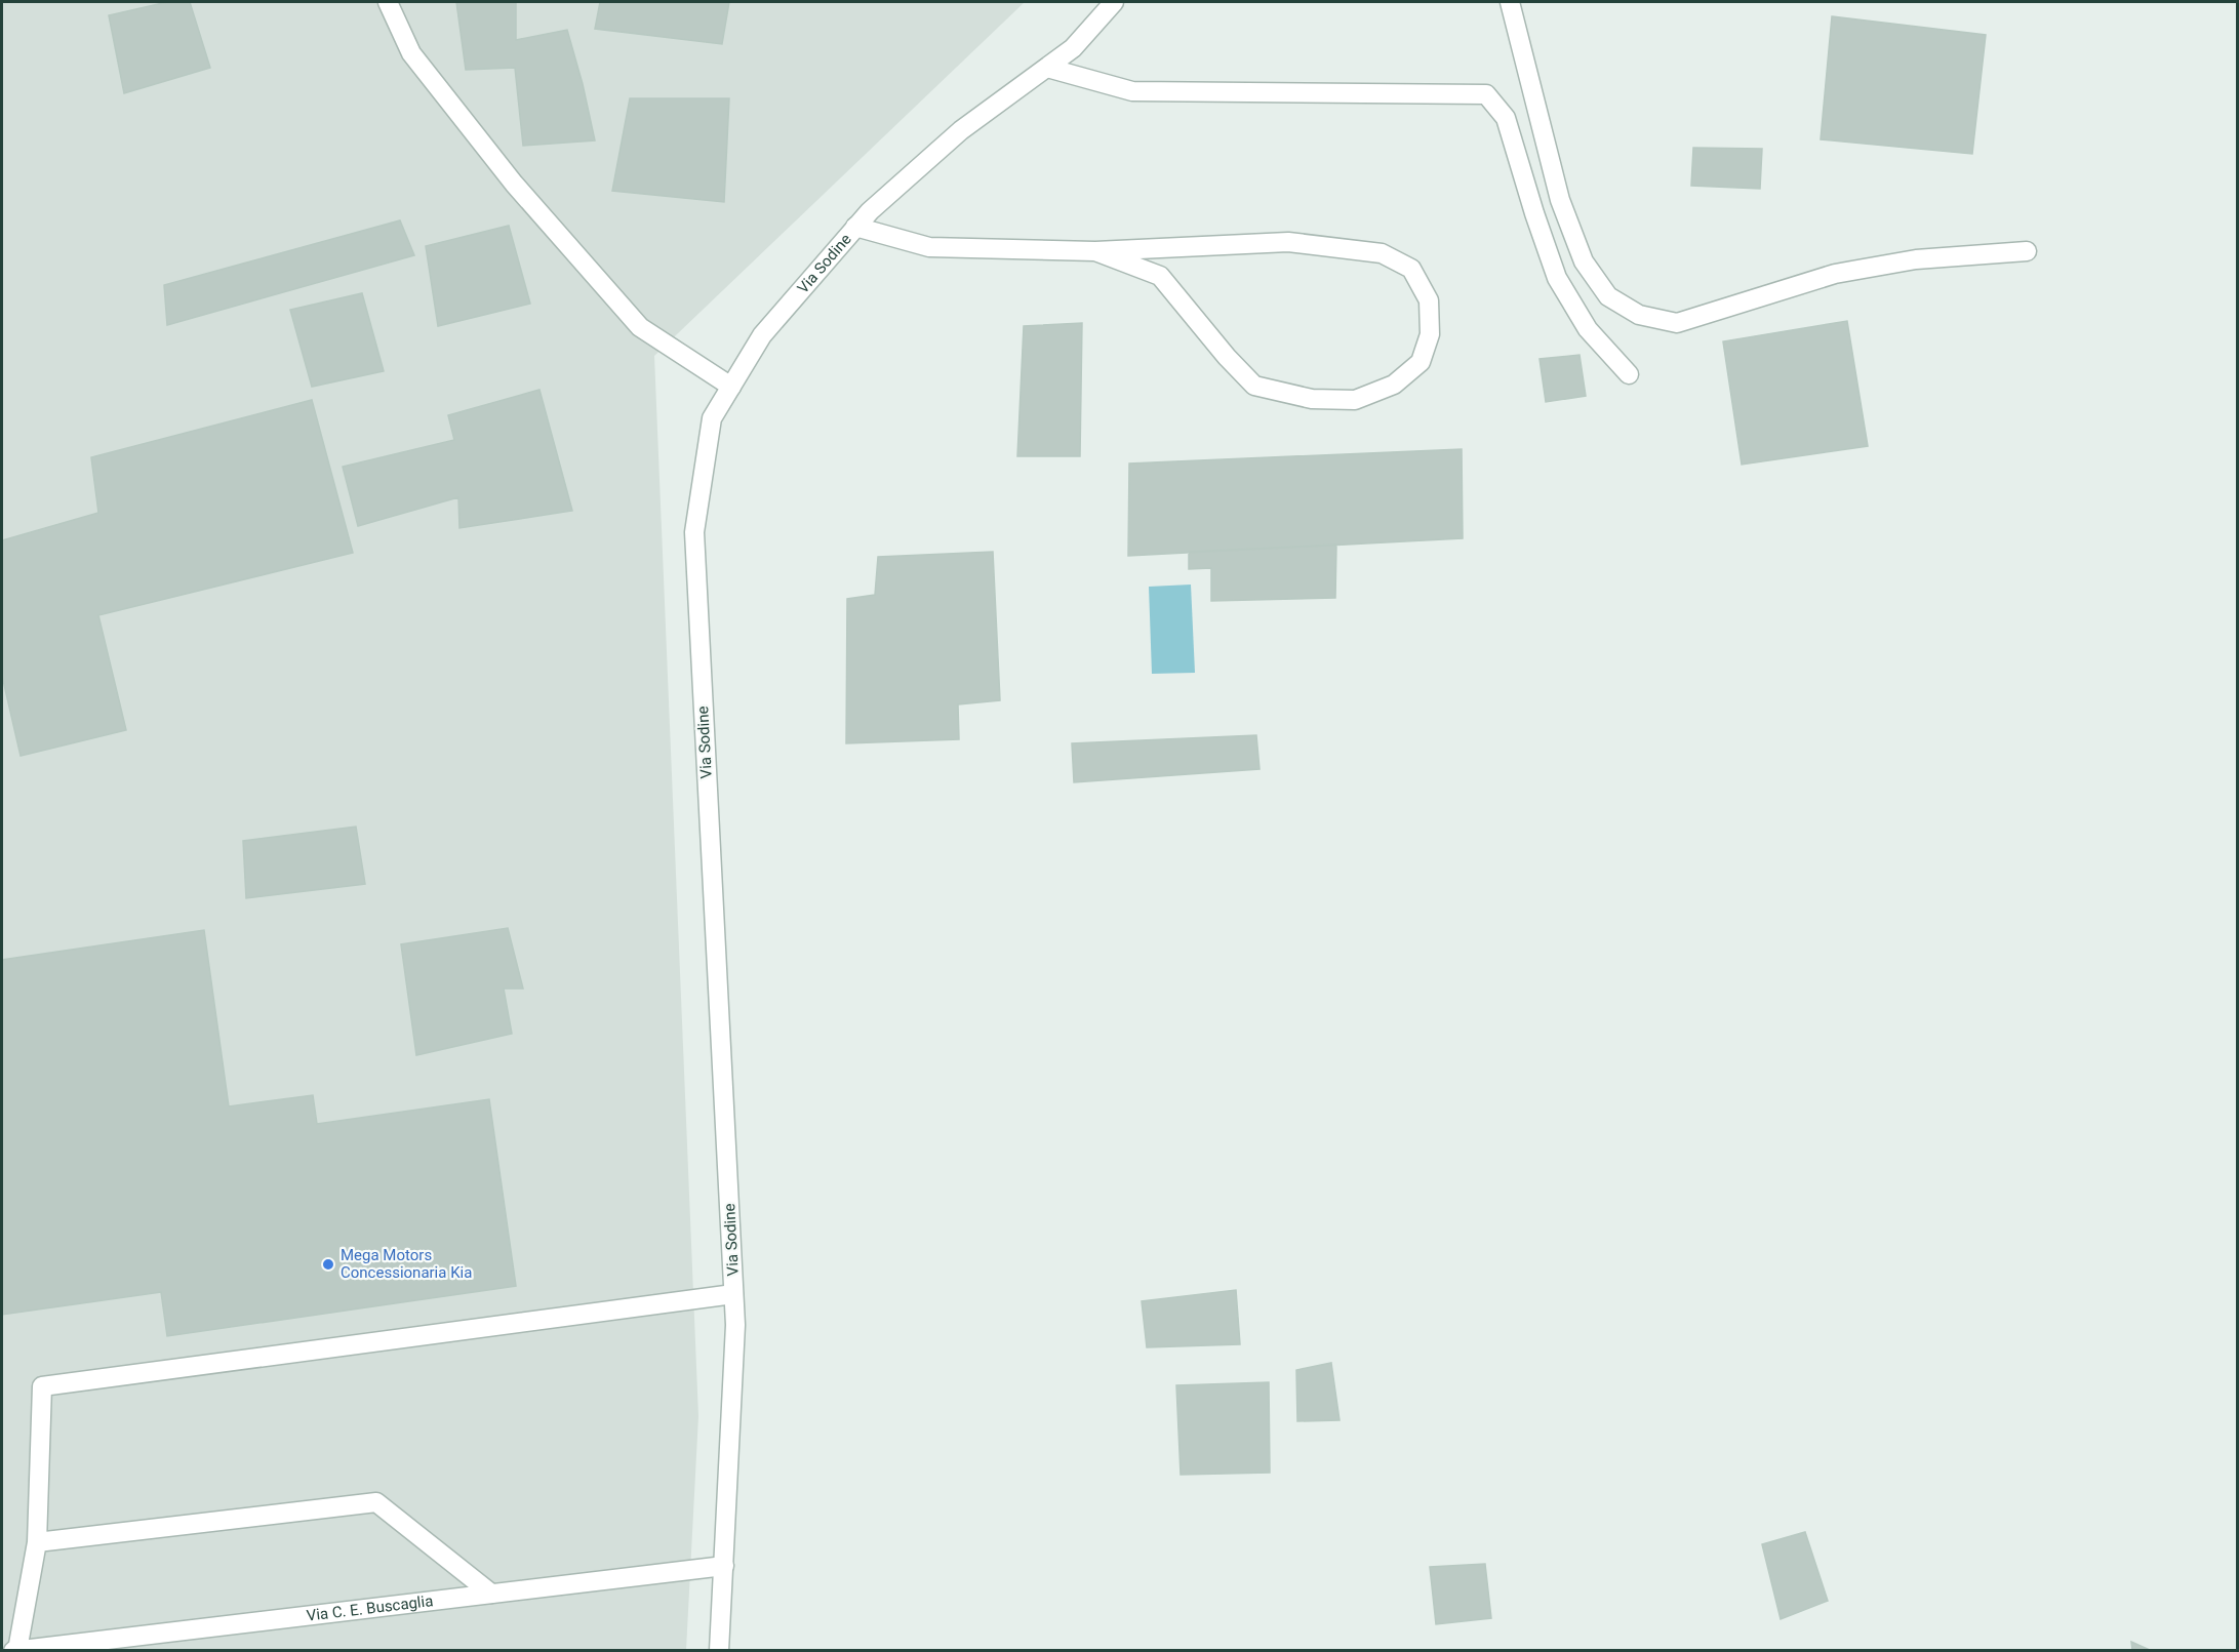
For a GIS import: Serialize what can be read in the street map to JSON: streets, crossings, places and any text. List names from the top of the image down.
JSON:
{
  "streets": {
    "street": ["Via Sodine", "Via C. E. Buscaglia"]
  },
  "crossings": [
    ["Via Sodine", "Via C. E. Buscaglia"]
  ],
  "places": ["Mega Motors Concessionaria Kia"]
}
